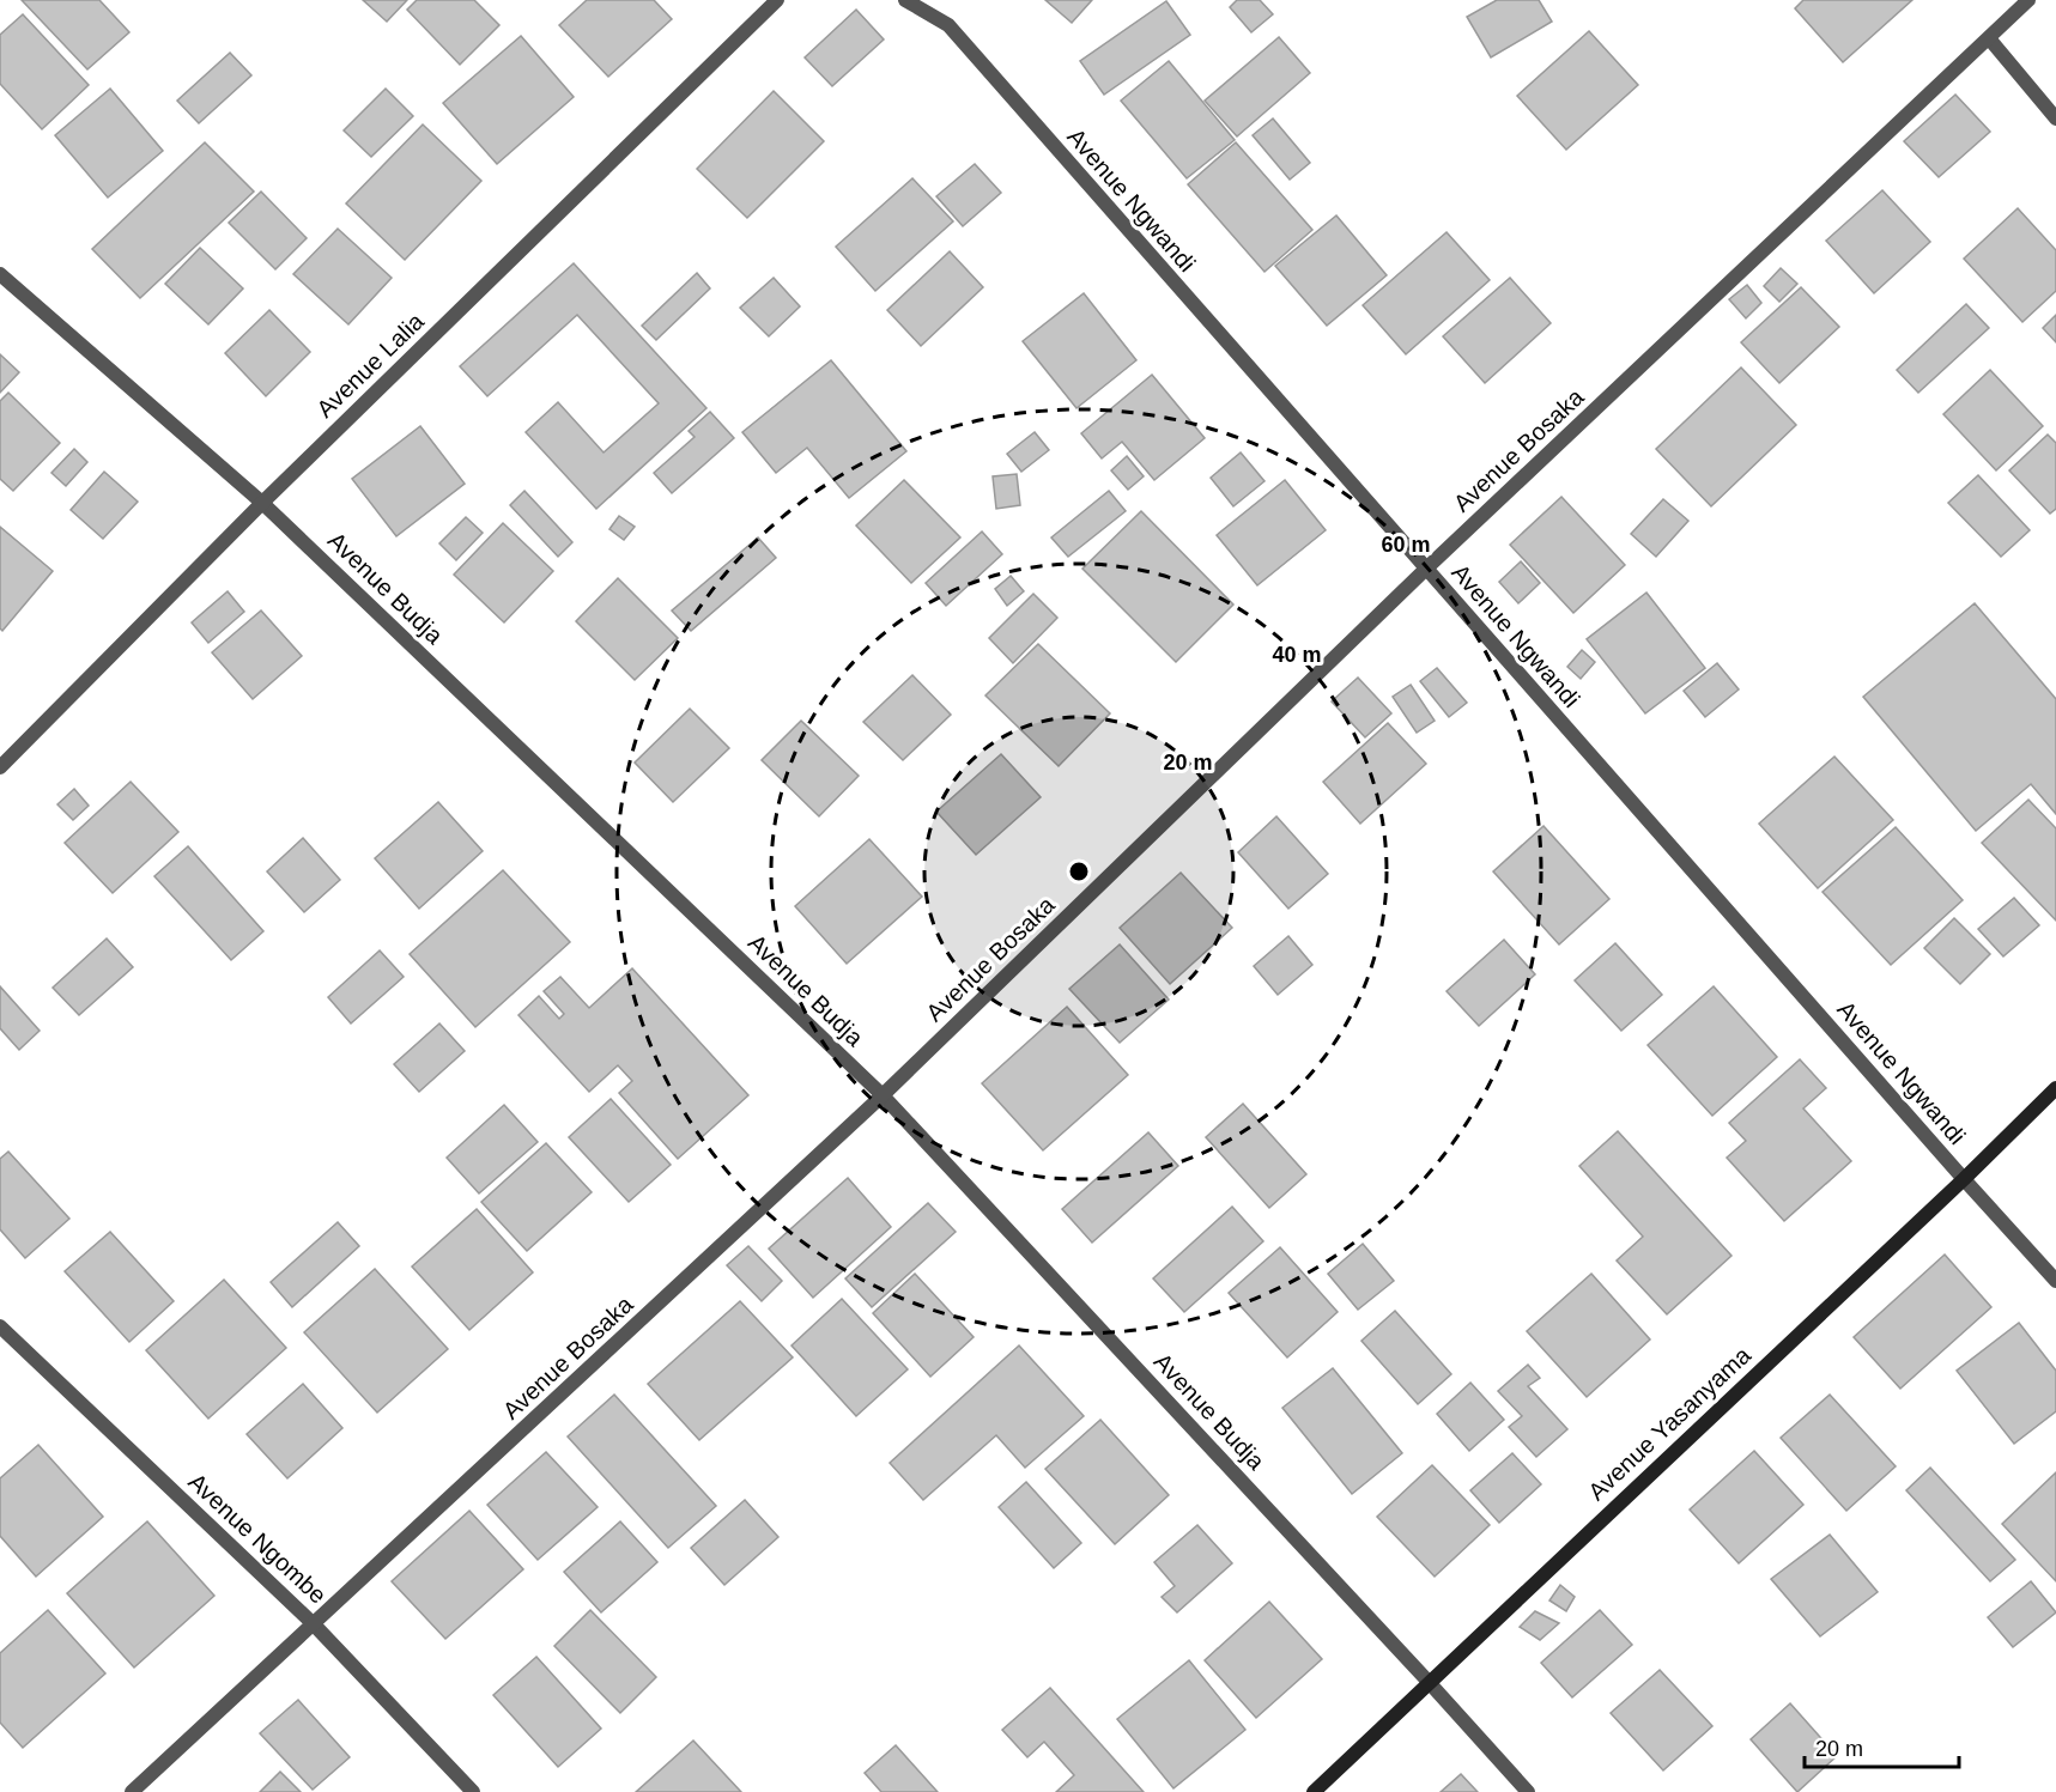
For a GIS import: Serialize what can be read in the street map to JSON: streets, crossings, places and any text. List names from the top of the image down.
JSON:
{
  "streets": {
    "street": [
      "Avenue Ngwandi",
      "Avenue Lalia",
      "Avenue Bosaka",
      "Avenue Budja",
      "Avenue Yasanyama",
      "Avenue Ngombe"
    ]
  },
  "crossings": [
    ["Avenue Ngwandi", "Avenue Bosaka"],
    ["Avenue Ngwandi", "Avenue Yasanyama"],
    ["Avenue Lalia", "Avenue Budja"],
    ["Avenue Bosaka", "Avenue Budja"],
    ["Avenue Bosaka", "Avenue Ngombe"],
    ["Avenue Budja", "Avenue Yasanyama"]
  ],
  "scale_bar": "20 m",
  "rings": ["60 m", "40 m", "20 m"]
}
